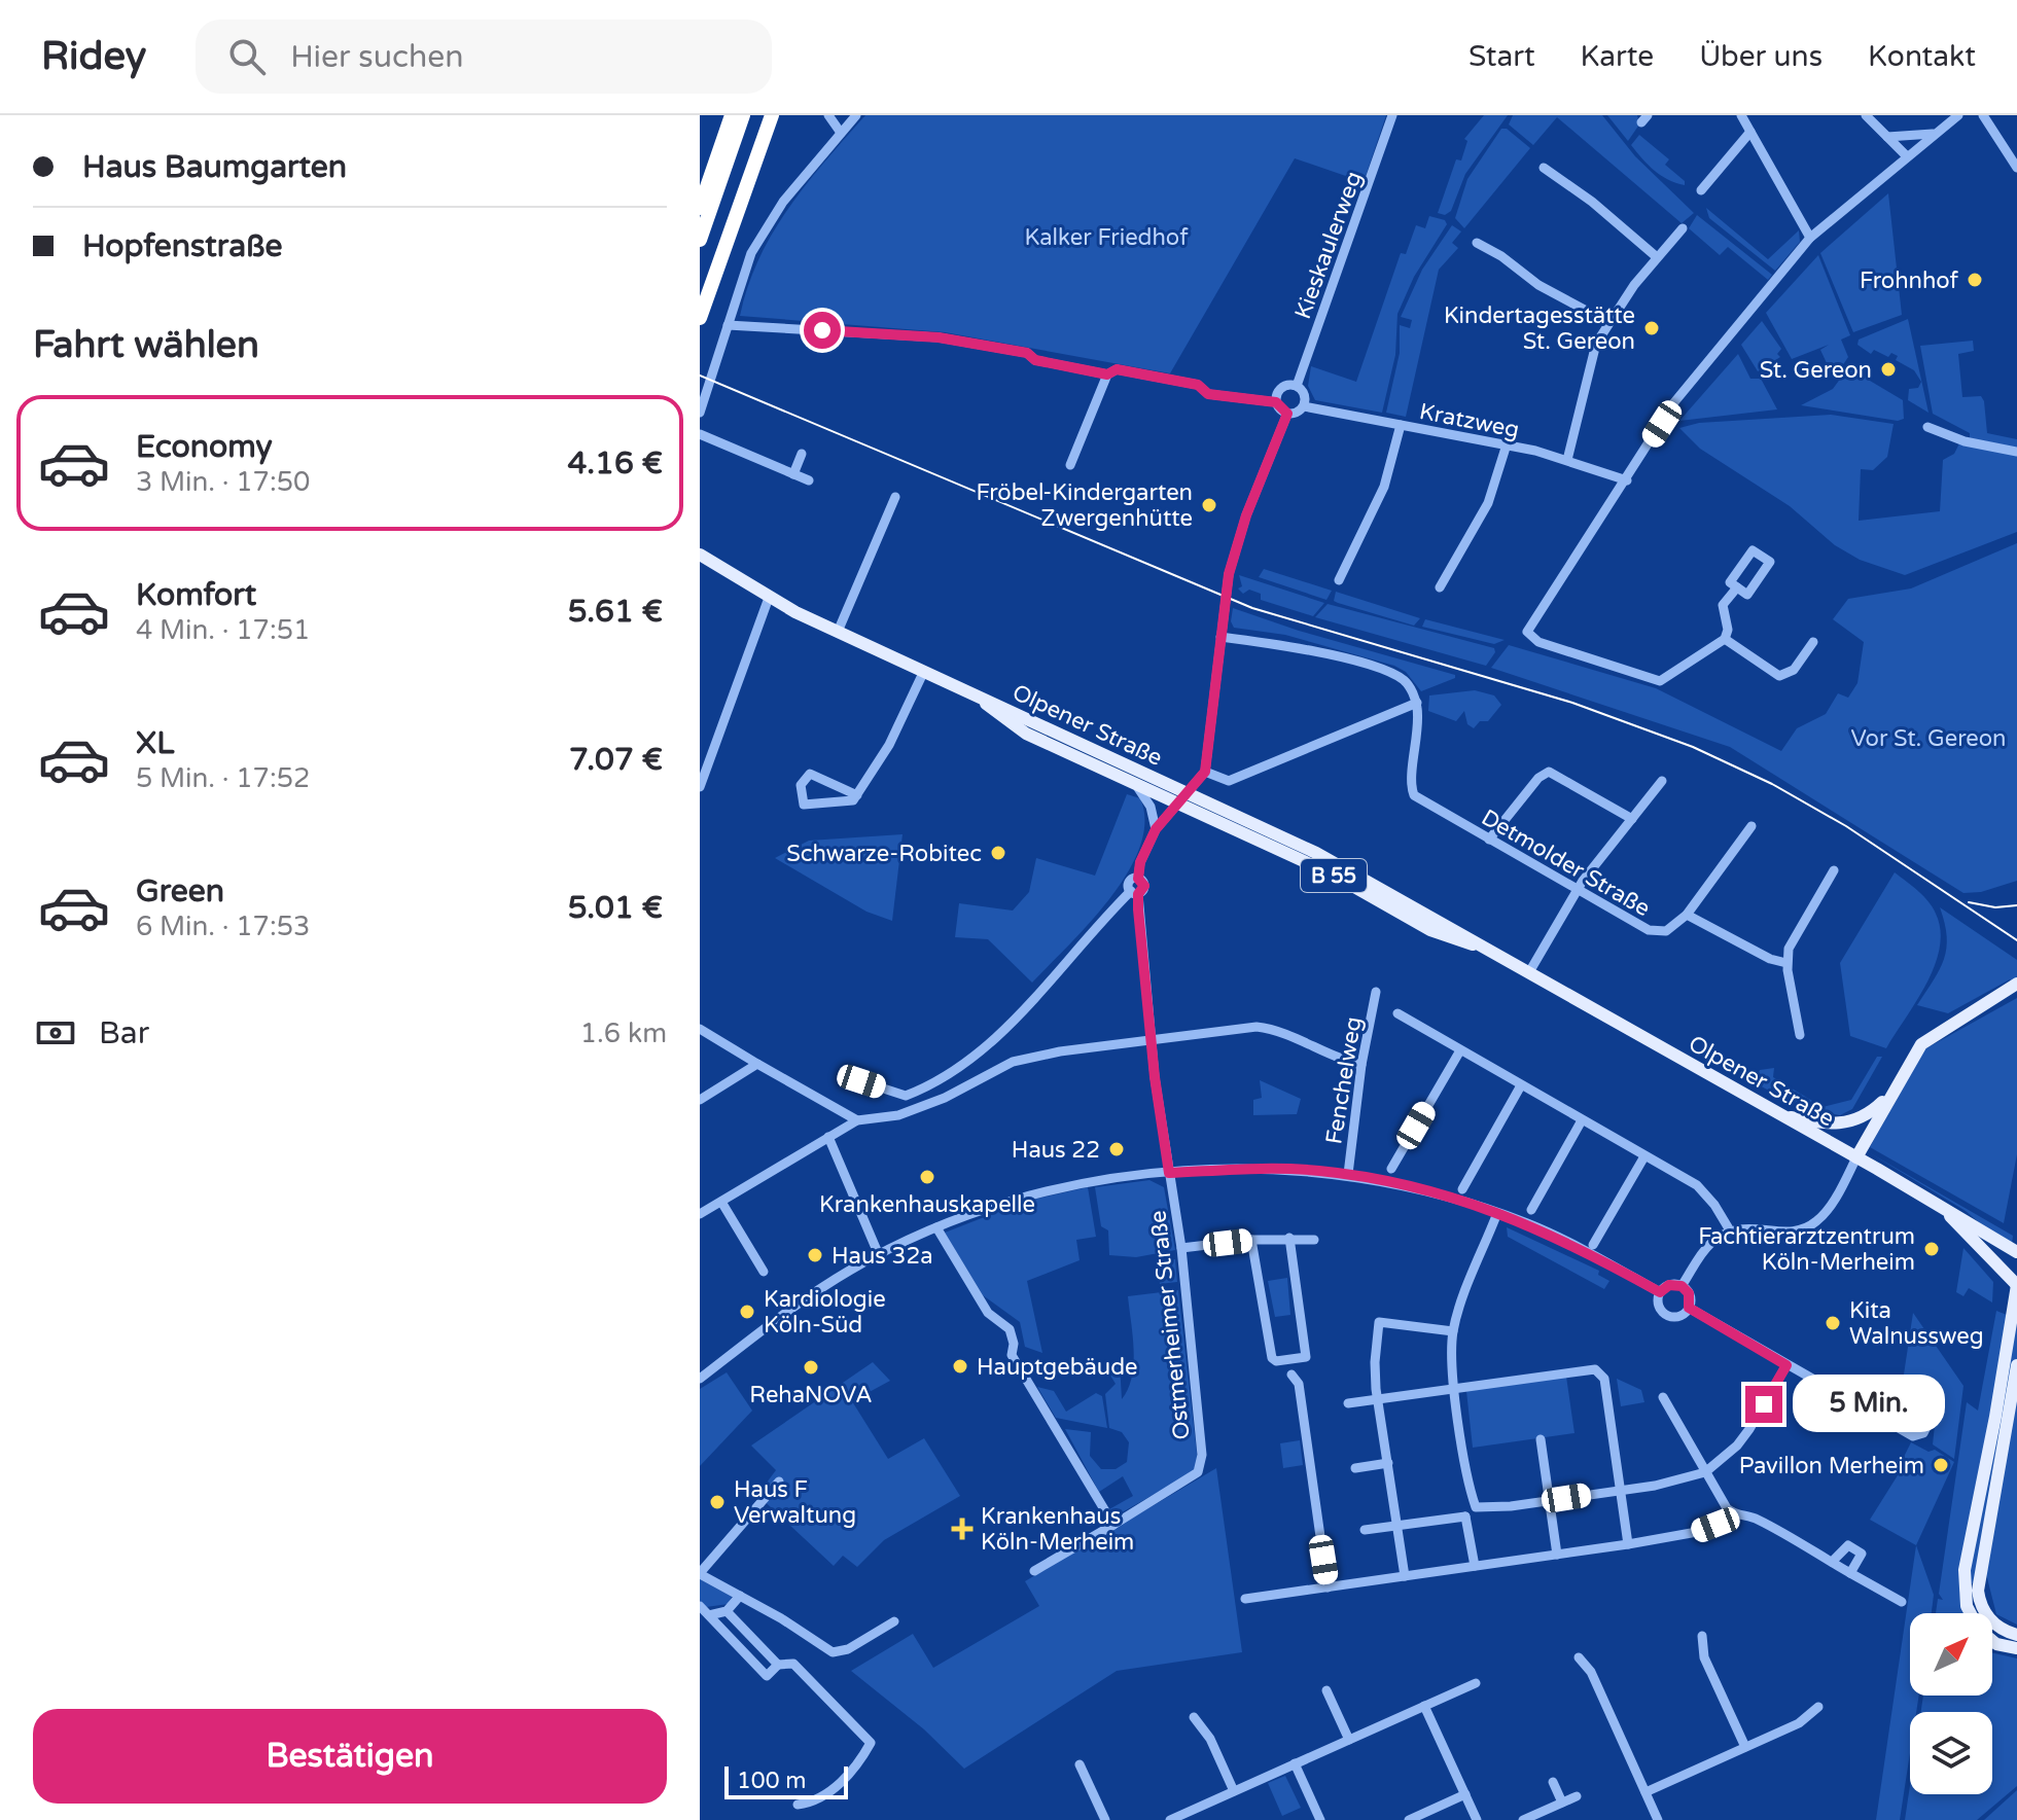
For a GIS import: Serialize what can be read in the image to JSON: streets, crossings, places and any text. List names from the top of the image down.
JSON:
{
  "streets": {
    "main road": ["Olpener Straße", "B 55"],
    "street": [
      "Kieskaulerweg",
      "Kratzweg",
      "Detmolder Straße",
      "Fenchelweg",
      "Ostmerheimer Straße"
    ]
  },
  "crossings": [
    ["Kieskaulerweg", "Kratzweg"],
    ["Olpener Straße", "B 55"]
  ],
  "parks": ["Kalker Friedhof", "Vor St. Gereon"],
  "places": {
    "other": [
      "Frohnhof",
      "Kindertagesstätte St. Gereon",
      "St. Gereon",
      "Fröbel-Kindergarten Zwergenhütte",
      "Schwarze-Robitec",
      "Haus 22",
      "Krankenhauskapelle",
      "Fachtierarztzentrum Köln-Merheim",
      "Haus 32a",
      "Kardiologie Köln-Süd",
      "Kita Walnussweg",
      "Hauptgebäude",
      "RehaNOVA",
      "Pavillon Merheim",
      "Haus F Verwaltung"
    ],
    "health": ["Krankenhaus Köln-Merheim"]
  },
  "scale_bar": "100 m",
  "north": "top right",
  "page": {
    "header": "Ridey",
    "search": "Hier suchen",
    "nav": [
      "Start",
      "Karte",
      "Über uns",
      "Kontakt"
    ],
    "banner": ["Haus Baumgarten", "Hopfenstraße"],
    "heading": "Fahrt wählen",
    "list": [
      {
        "name": "Economy",
        "note": "3 Min. · 17:50",
        "value": "4.16 €"
      },
      {
        "name": "Komfort",
        "note": "4 Min. · 17:51",
        "value": "5.61 €"
      },
      {
        "name": "XL",
        "note": "5 Min. · 17:52",
        "value": "7.07 €"
      },
      {
        "name": "Green",
        "note": "6 Min. · 17:53",
        "value": "5.01 €"
      }
    ],
    "pay": ["Bar", "1.6 km"],
    "bubble": "5 Min.",
    "buttons": "Bestätigen",
    "scale": "100 m"
  }
}
